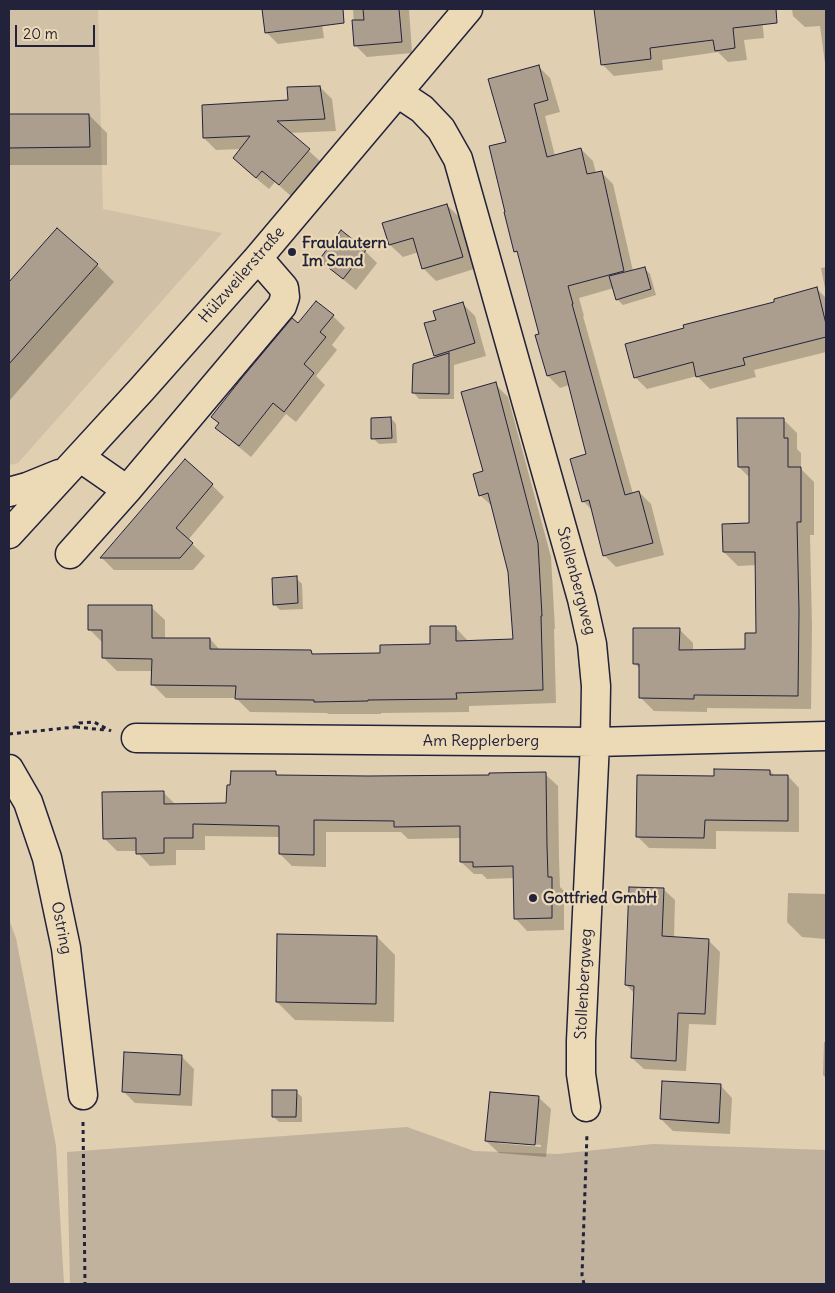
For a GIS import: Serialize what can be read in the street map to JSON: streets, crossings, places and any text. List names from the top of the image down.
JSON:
{
  "streets": {
    "street": [
      "Hülzweilerstraße",
      "Stollenbergweg",
      "Am Repplerberg",
      "Ostring"
    ]
  },
  "crossings": [
    ["Hülzweilerstraße", "Stollenbergweg"],
    ["Stollenbergweg", "Am Repplerberg"]
  ],
  "places": ["Fraulautern Im Sand", "Gottfried GmbH"],
  "scale_bar": "20 m"
}
